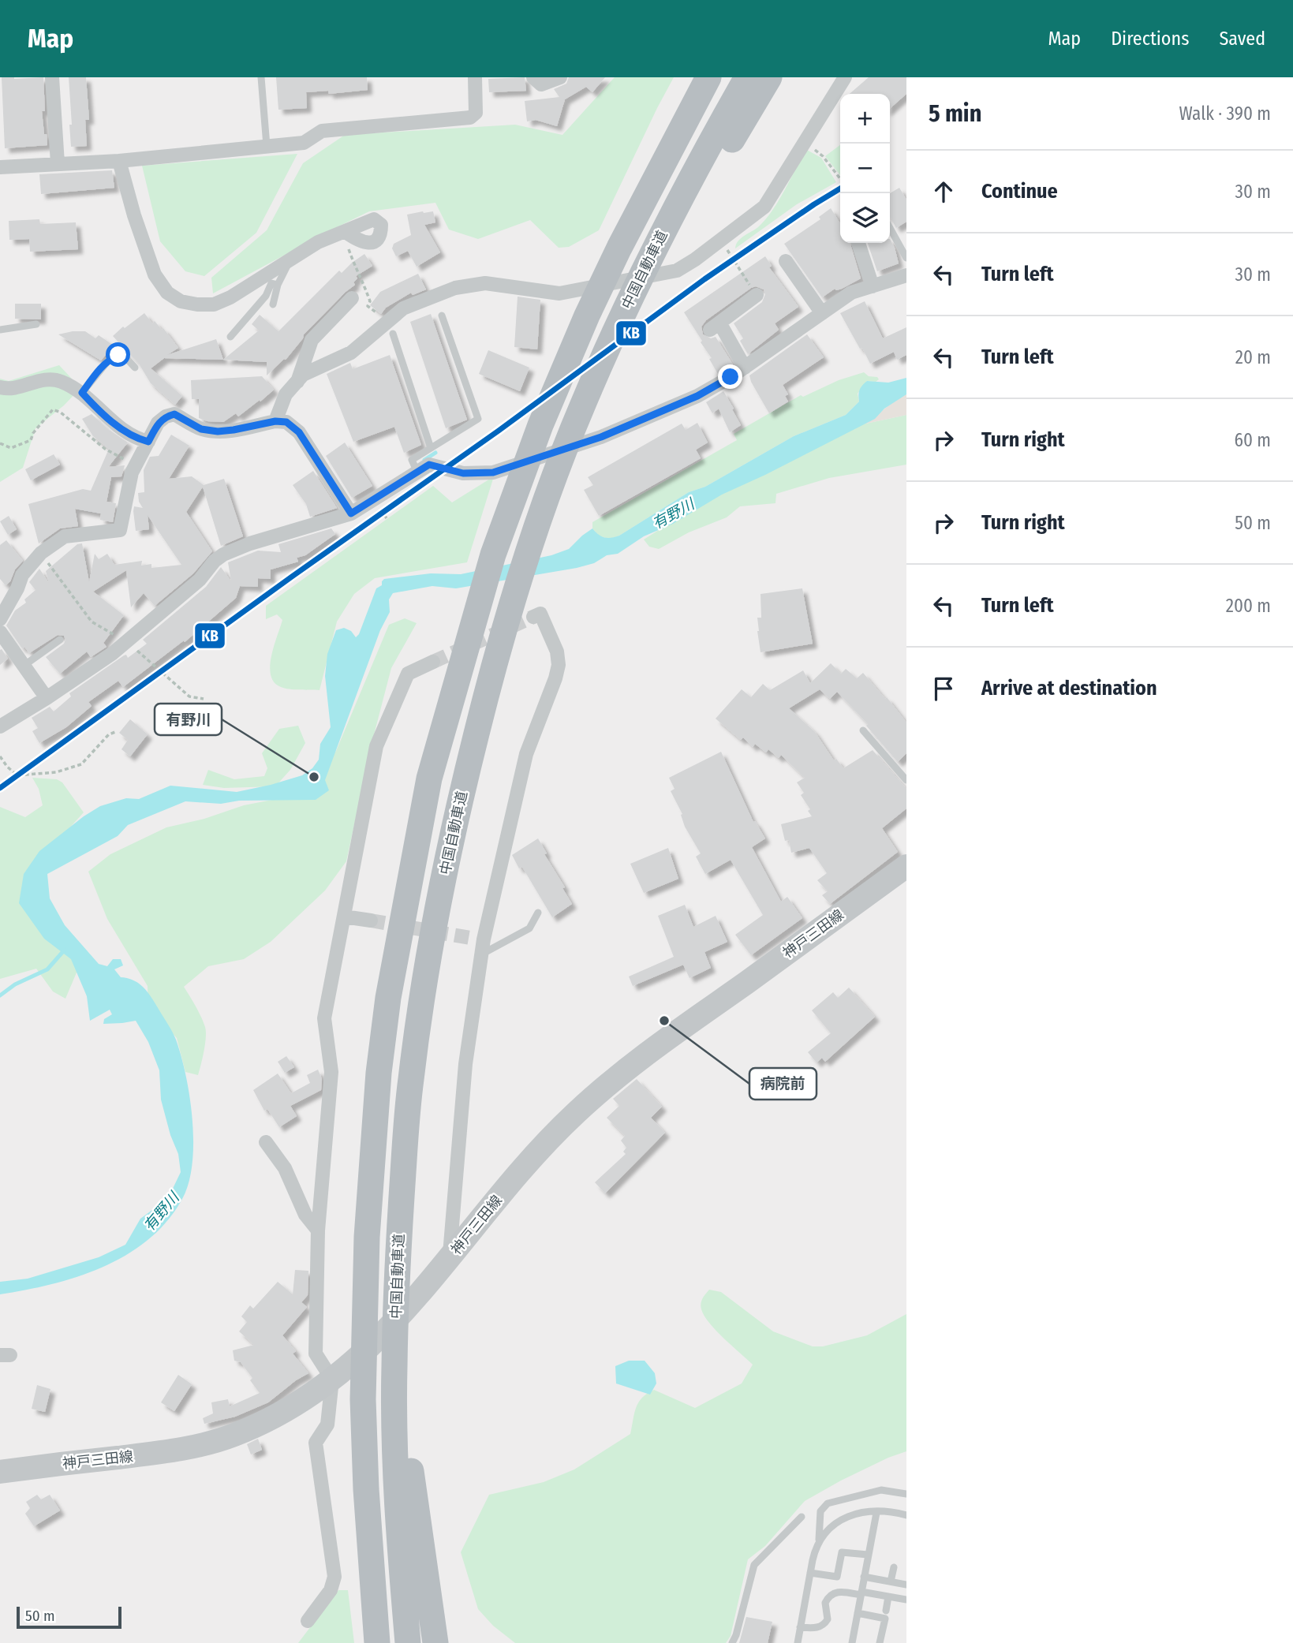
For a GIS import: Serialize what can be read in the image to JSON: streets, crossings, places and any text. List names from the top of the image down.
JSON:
{
  "streets": {
    "highway": ["中国自動車道"],
    "main road": ["神戸三田線"]
  },
  "water": ["有野川"],
  "places": ["有野川", "病院前"],
  "lines": ["transit line KB"],
  "scale_bar": "50 m",
  "page": {
    "header": "Map",
    "nav": ["Map", "Directions", "Saved"],
    "heading": ["5 min", "Walk · 390 m"],
    "map_buttons": ["+", "−"],
    "list": [
      ["Continue", "30 m"],
      ["Turn left", "30 m"],
      ["Turn left", "20 m"],
      ["Turn right", "60 m"],
      ["Turn right", "50 m"],
      ["Turn left", "200 m"],
      "Arrive at destination"
    ],
    "scale": "50 m"
  }
}
